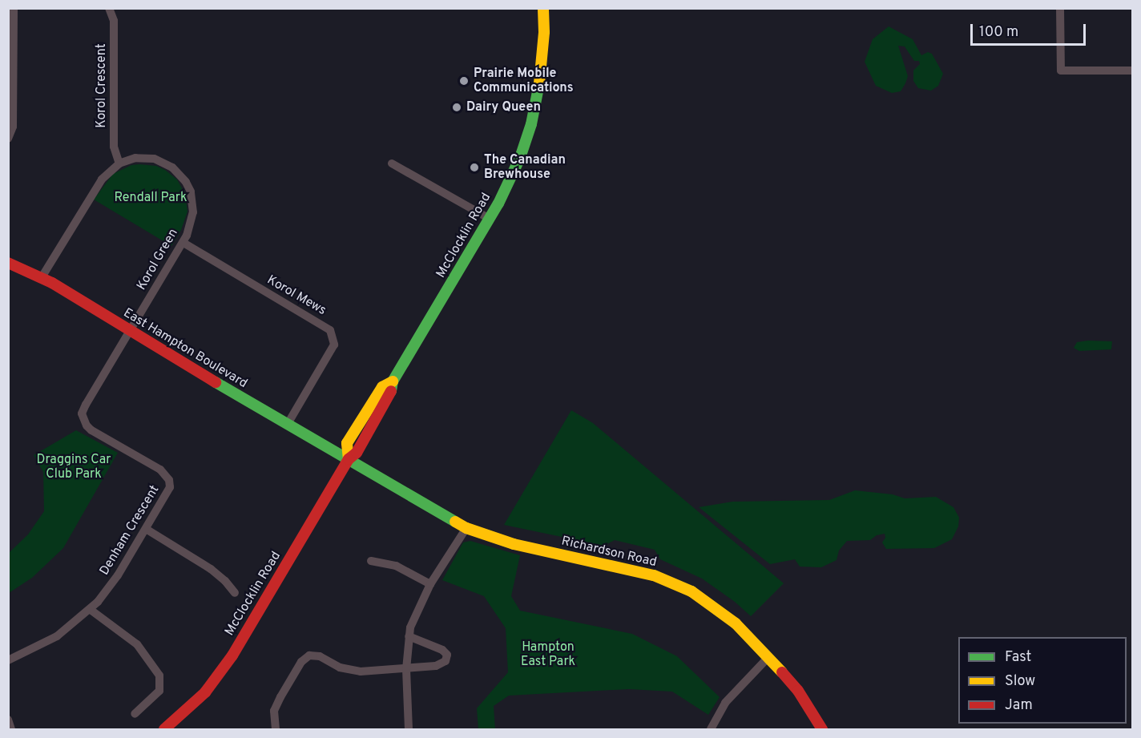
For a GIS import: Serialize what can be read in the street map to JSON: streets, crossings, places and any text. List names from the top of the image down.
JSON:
{
  "streets": {
    "street": [
      "Korol Crescent",
      "McClocklin Road",
      "Korol Green",
      "Korol Mews",
      "East Hampton Boulevard",
      "Denham Crescent",
      "Richardson Road"
    ]
  },
  "crossings": [
    ["Korol Crescent", "Korol Green"],
    ["McClocklin Road", "East Hampton Boulevard"],
    ["McClocklin Road", "Richardson Road"],
    ["Korol Green", "Korol Mews"],
    ["Korol Green", "East Hampton Boulevard"],
    ["Korol Green", "Denham Crescent"],
    ["Korol Mews", "East Hampton Boulevard"],
    ["East Hampton Boulevard", "Denham Crescent"],
    ["East Hampton Boulevard", "Richardson Road"]
  ],
  "parks": ["Rendall Park", "Draggins Car Club Park", "Hampton East Park"],
  "places": ["Prairie Mobile Communications", "Dairy Queen", "The Canadian Brewhouse"],
  "legend": ["Fast", "Slow", "Jam"],
  "scale_bar": "100 m"
}
